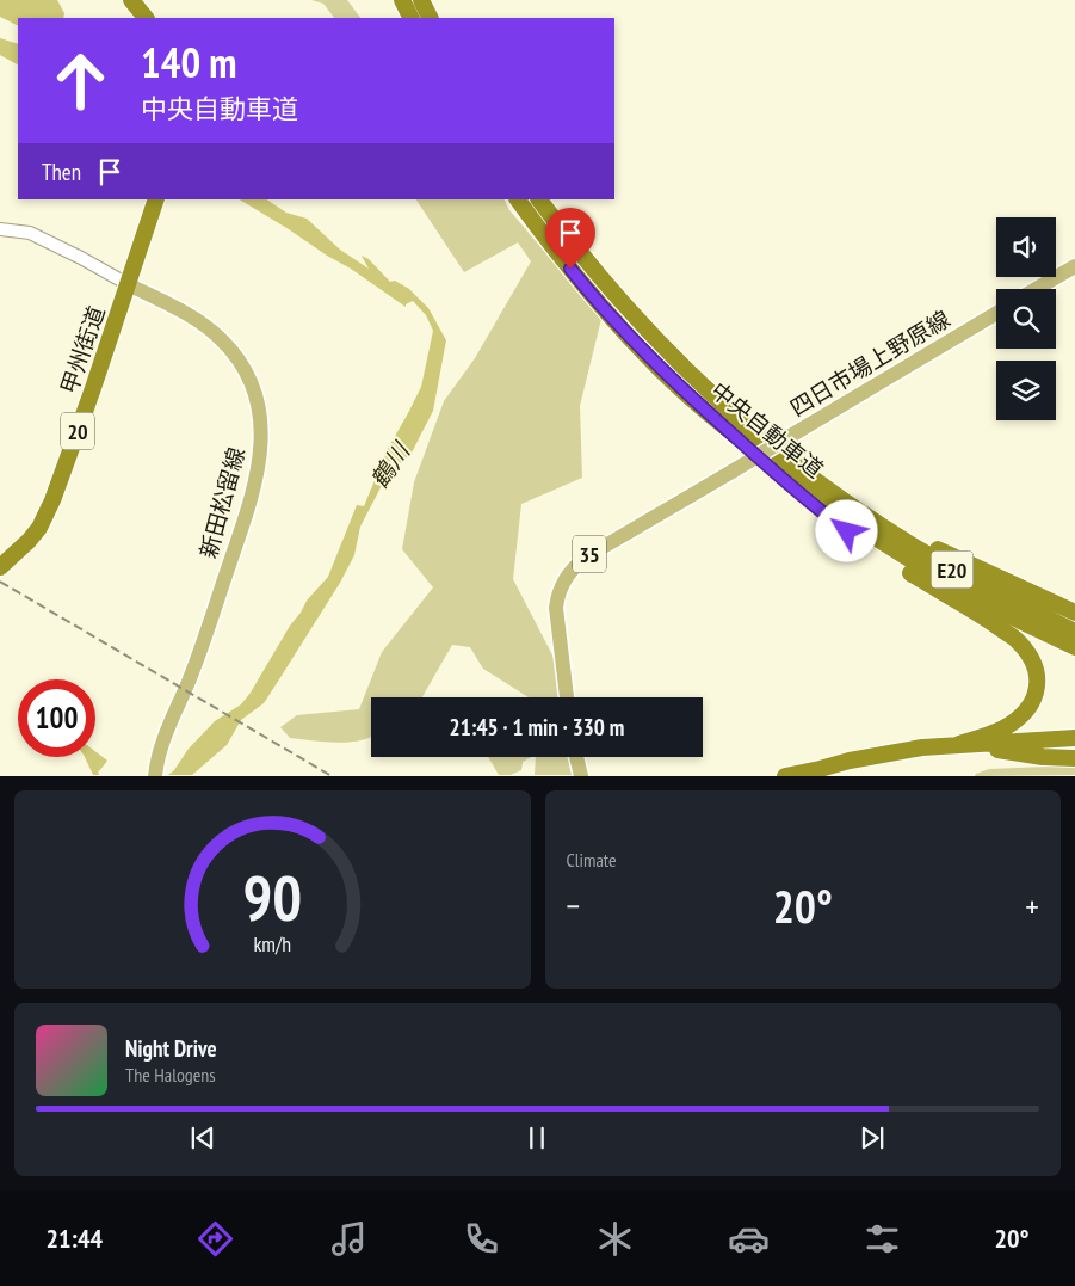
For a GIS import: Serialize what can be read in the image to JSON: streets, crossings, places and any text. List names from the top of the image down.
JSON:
{
  "streets": {
    "highway": [
      "甲州街道",
      "中央自動車道",
      "20",
      "E20"
    ],
    "main road": ["四日市場上野原線", "新田松留線", "35"]
  },
  "crossings": [
    ["甲州街道", "新田松留線"]
  ],
  "water": ["鶴川"],
  "page": {
    "turn": ["140 m", "中央自動車道"],
    "then": "Then",
    "limit": "100",
    "trip": "21:45 · 1 min · 330 m",
    "tile": "Climate",
    "heat": ["−", "20°", "+"],
    "song": ["Night Drive", "The Halogens"],
    "tabs": ["21:44", "20°"],
    "gauge": ["90", "km/h"]
  }
}
